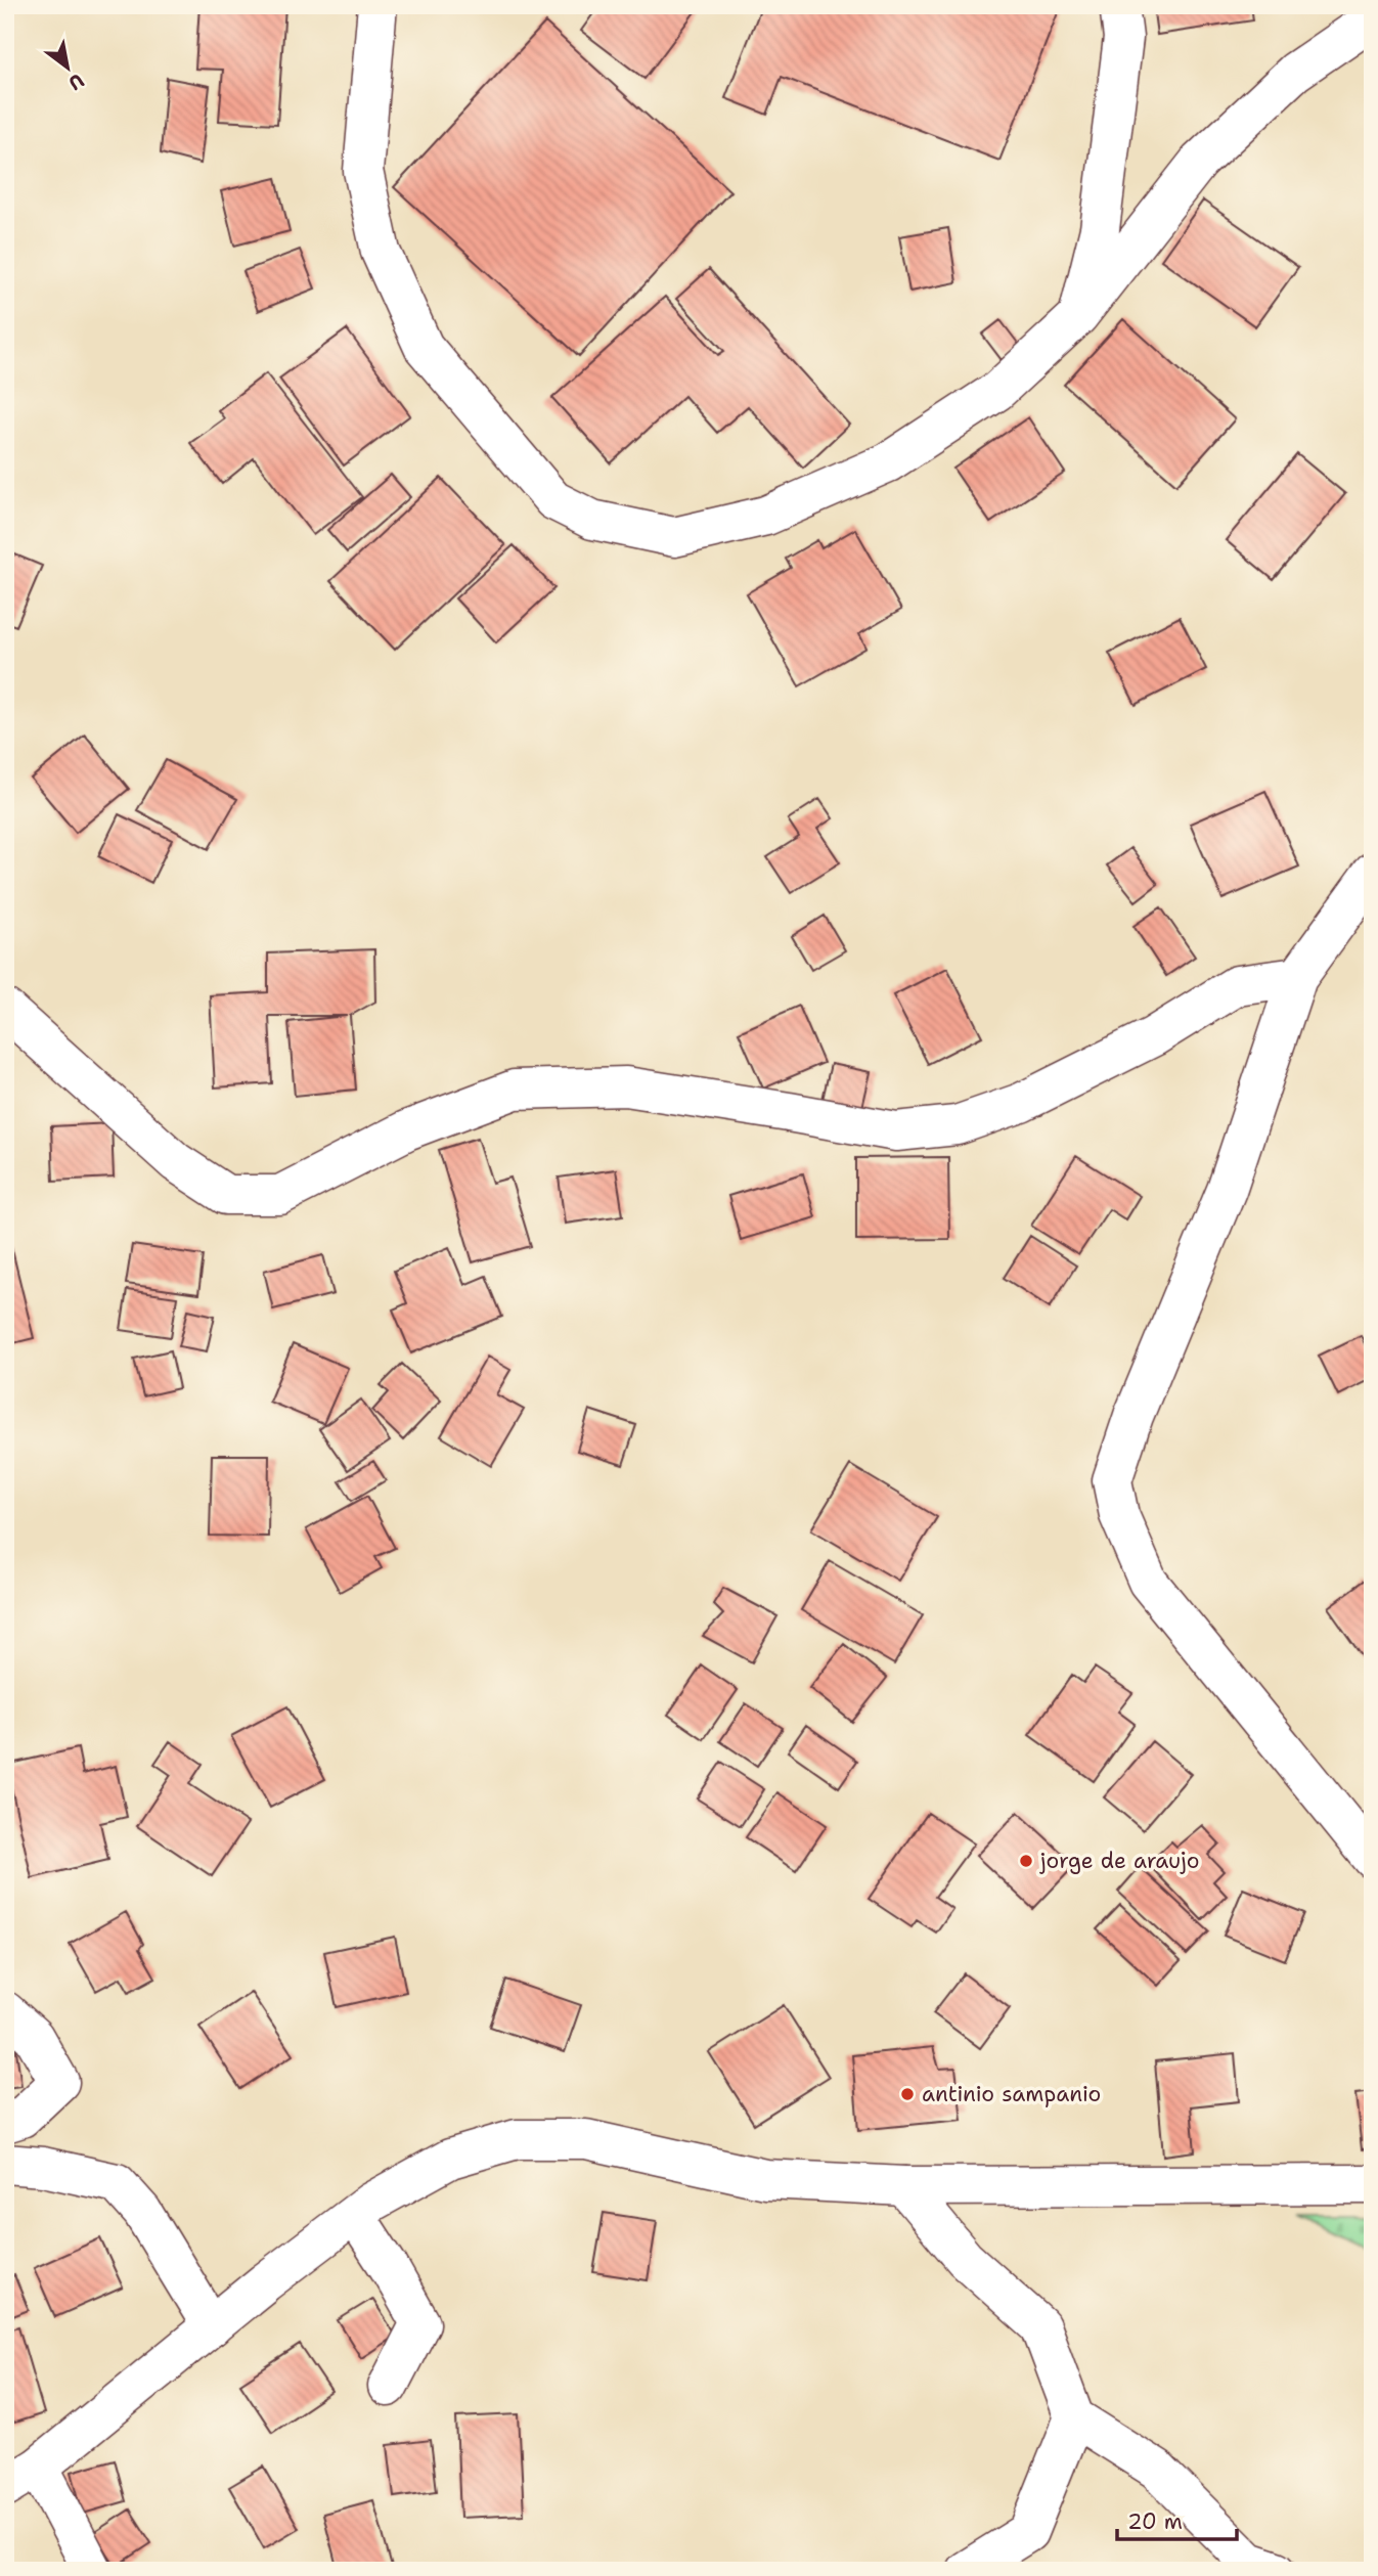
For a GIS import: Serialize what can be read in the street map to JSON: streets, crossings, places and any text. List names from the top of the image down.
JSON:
{
  "places": ["jorge de araujo", "antinio sampanio"],
  "scale_bar": "20 m",
  "north": "bottom right"
}
